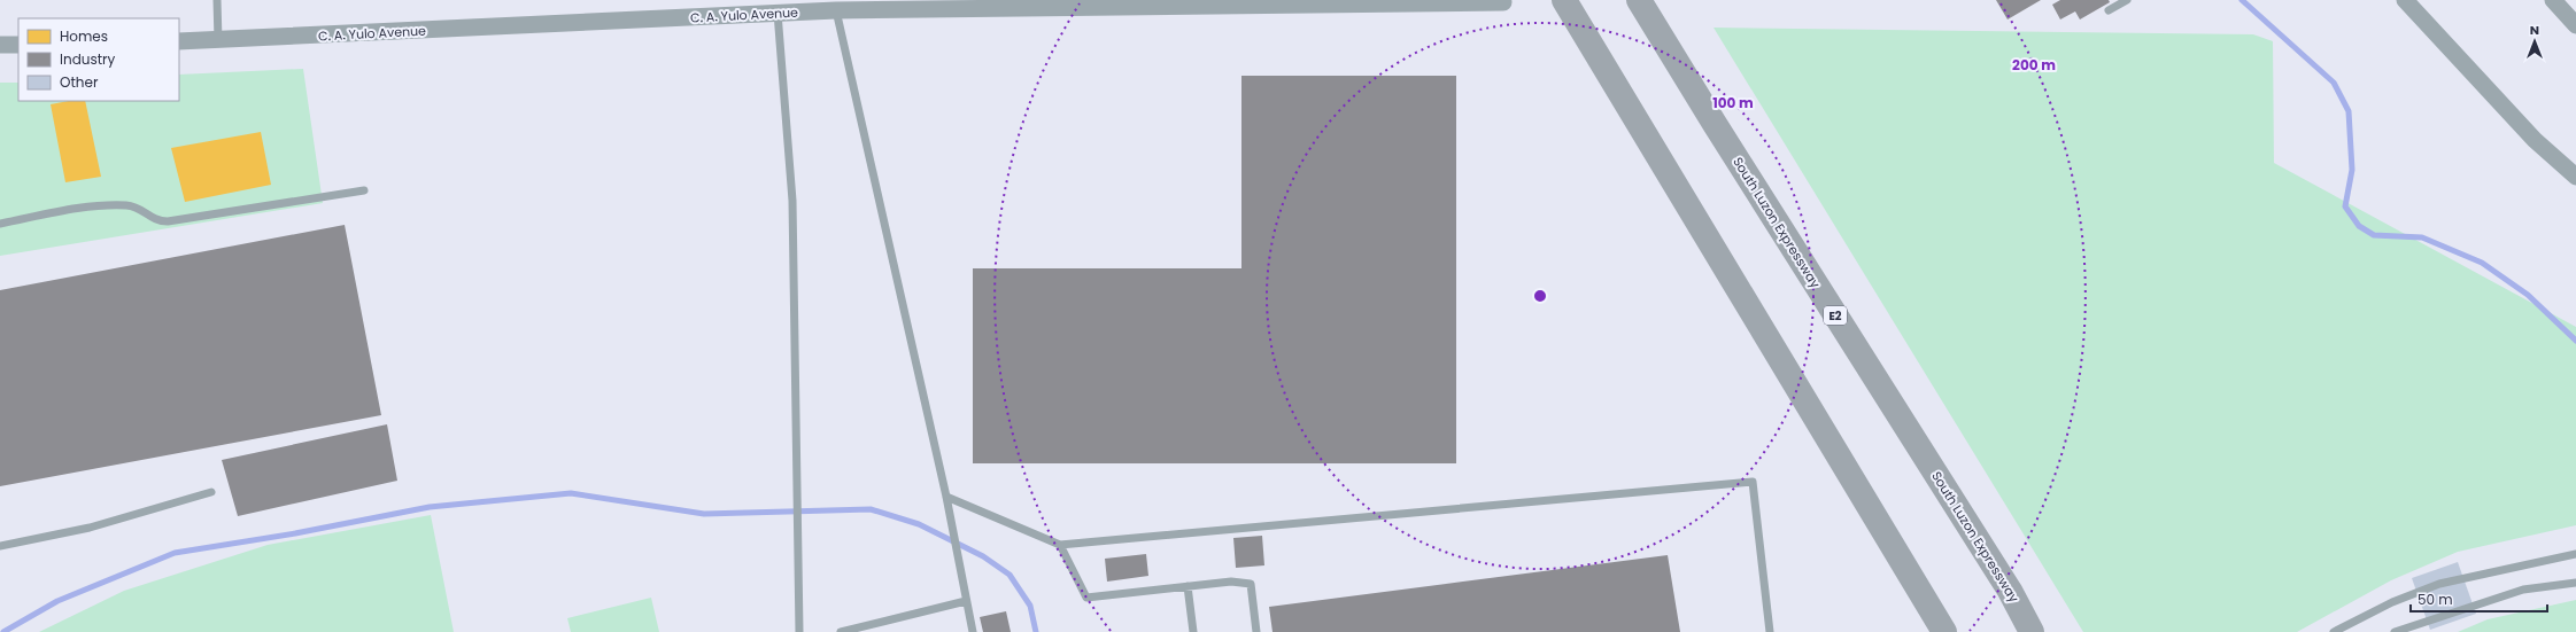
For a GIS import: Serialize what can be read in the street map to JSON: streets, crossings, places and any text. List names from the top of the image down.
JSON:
{
  "streets": {
    "highway": ["South Luzon Expressway", "E2"],
    "street": ["C. A. Yulo Avenue"]
  },
  "legend": ["Homes", "Industry", "Other"],
  "scale_bar": "50 m",
  "north": "top",
  "rings": ["200 m", "100 m"]
}
